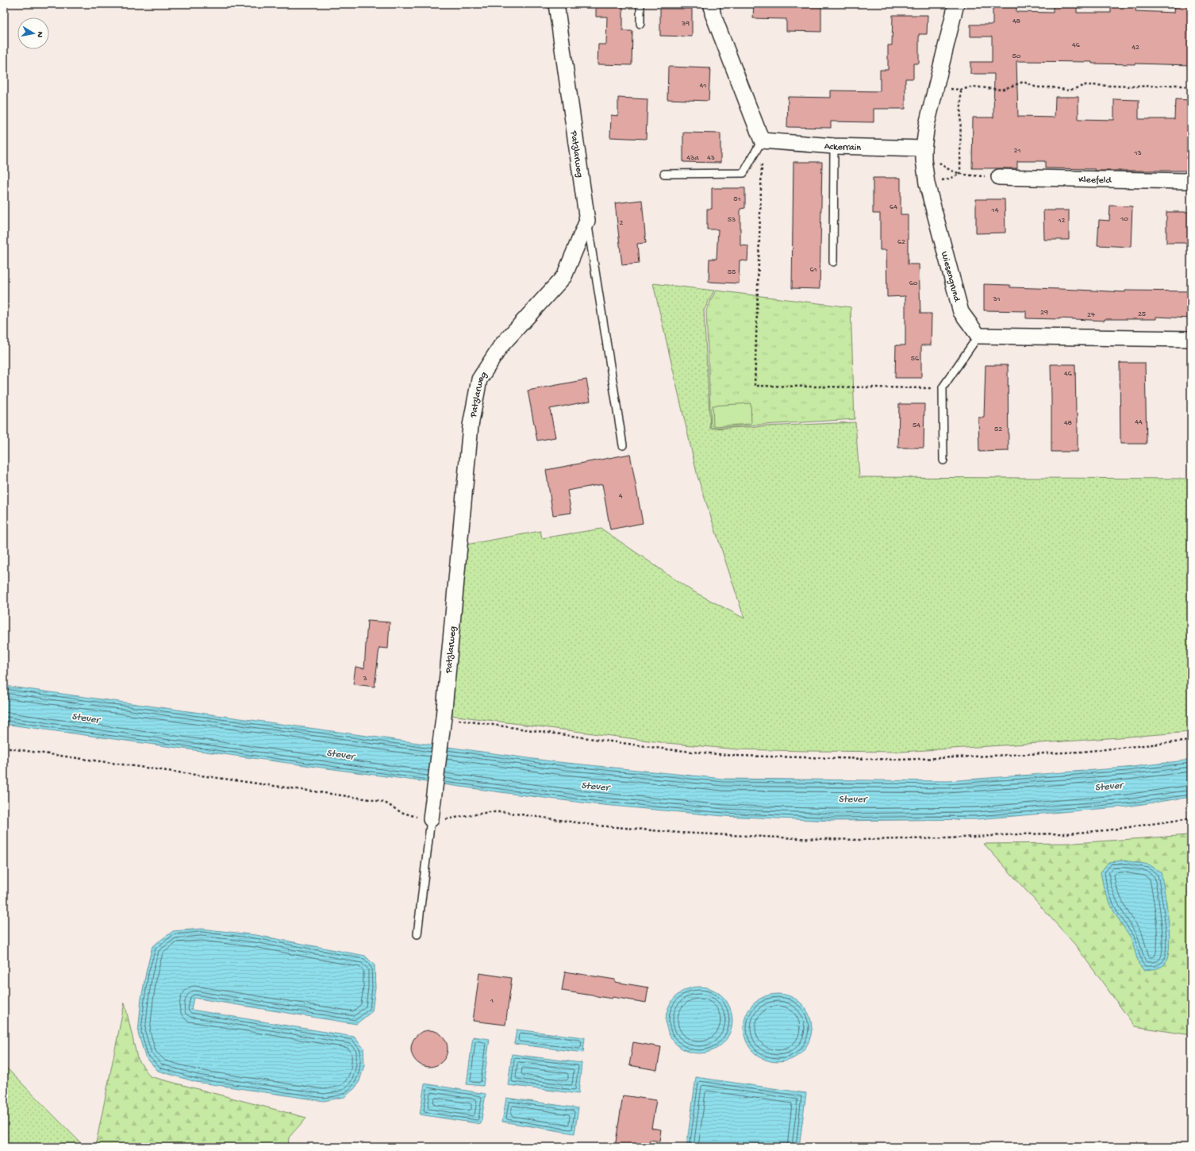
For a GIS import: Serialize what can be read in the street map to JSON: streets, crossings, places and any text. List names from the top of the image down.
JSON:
{
  "streets": {
    "street": [
      "Ackerrain",
      "Patzlarweg",
      "Kleefeld",
      "Wiesengrund"
    ]
  },
  "crossings": [
    ["Ackerrain", "Wiesengrund"]
  ],
  "water": ["Stever"],
  "house_numbers": [
    "48",
    "39",
    "46",
    "42",
    "50",
    "41",
    "21",
    "13",
    "43a",
    "43",
    "51",
    "64",
    "14",
    "10",
    "53",
    "12",
    "2",
    "62",
    "61",
    "55",
    "60",
    "31",
    "29",
    "25",
    "27",
    "56",
    "46",
    "44",
    "48",
    "54",
    "52",
    "4",
    "3",
    "1"
  ],
  "north": "right"
}
